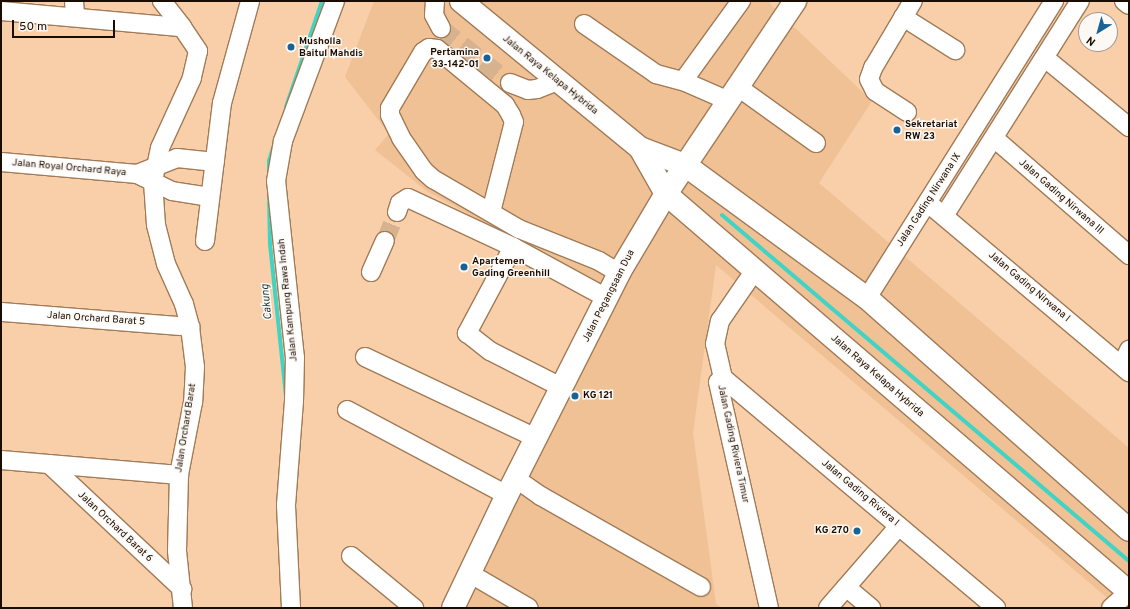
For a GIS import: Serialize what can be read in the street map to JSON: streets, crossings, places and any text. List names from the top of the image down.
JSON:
{
  "streets": {
    "main road": ["Jalan Raya Kelapa Hybrida", "Jalan Pegangsaan Dua"],
    "street": [
      "Jalan Royal Orchard Raya",
      "Jalan Gading Nirwana III",
      "Jalan Gading Nirwana IX",
      "Jalan Gading Nirwana I",
      "Jalan Kampung Rawa Indah",
      "Jalan Orchard Barat 5",
      "Jalan Orchard Barat",
      "Jalan Gading Riviera Timur",
      "Jalan Gading Riviera I",
      "Jalan Orchard Barat 6"
    ]
  },
  "crossings": [
    ["Jalan Raya Kelapa Hybrida", "Jalan Gading Nirwana IX"],
    ["Jalan Raya Kelapa Hybrida", "Jalan Pegangsaan Dua"],
    ["Jalan Raya Kelapa Hybrida", "Jalan Gading Riviera Timur"],
    ["Jalan Royal Orchard Raya", "Jalan Orchard Barat"],
    ["Jalan Gading Nirwana III", "Jalan Gading Nirwana IX"],
    ["Jalan Gading Nirwana IX", "Jalan Gading Nirwana I"],
    ["Jalan Orchard Barat 5", "Jalan Orchard Barat"],
    ["Jalan Orchard Barat", "Jalan Orchard Barat 6"],
    ["Jalan Gading Riviera Timur", "Jalan Gading Riviera I"]
  ],
  "water": ["Cakung"],
  "places": [
    "Musholla Baitul Mahdis",
    "Pertamina 33-142-01",
    "Sekretariat RW 23",
    "Apartemen Gading Greenhill",
    "KG 121",
    "KG 270"
  ],
  "scale_bar": "50 m",
  "north": "bottom left"
}
